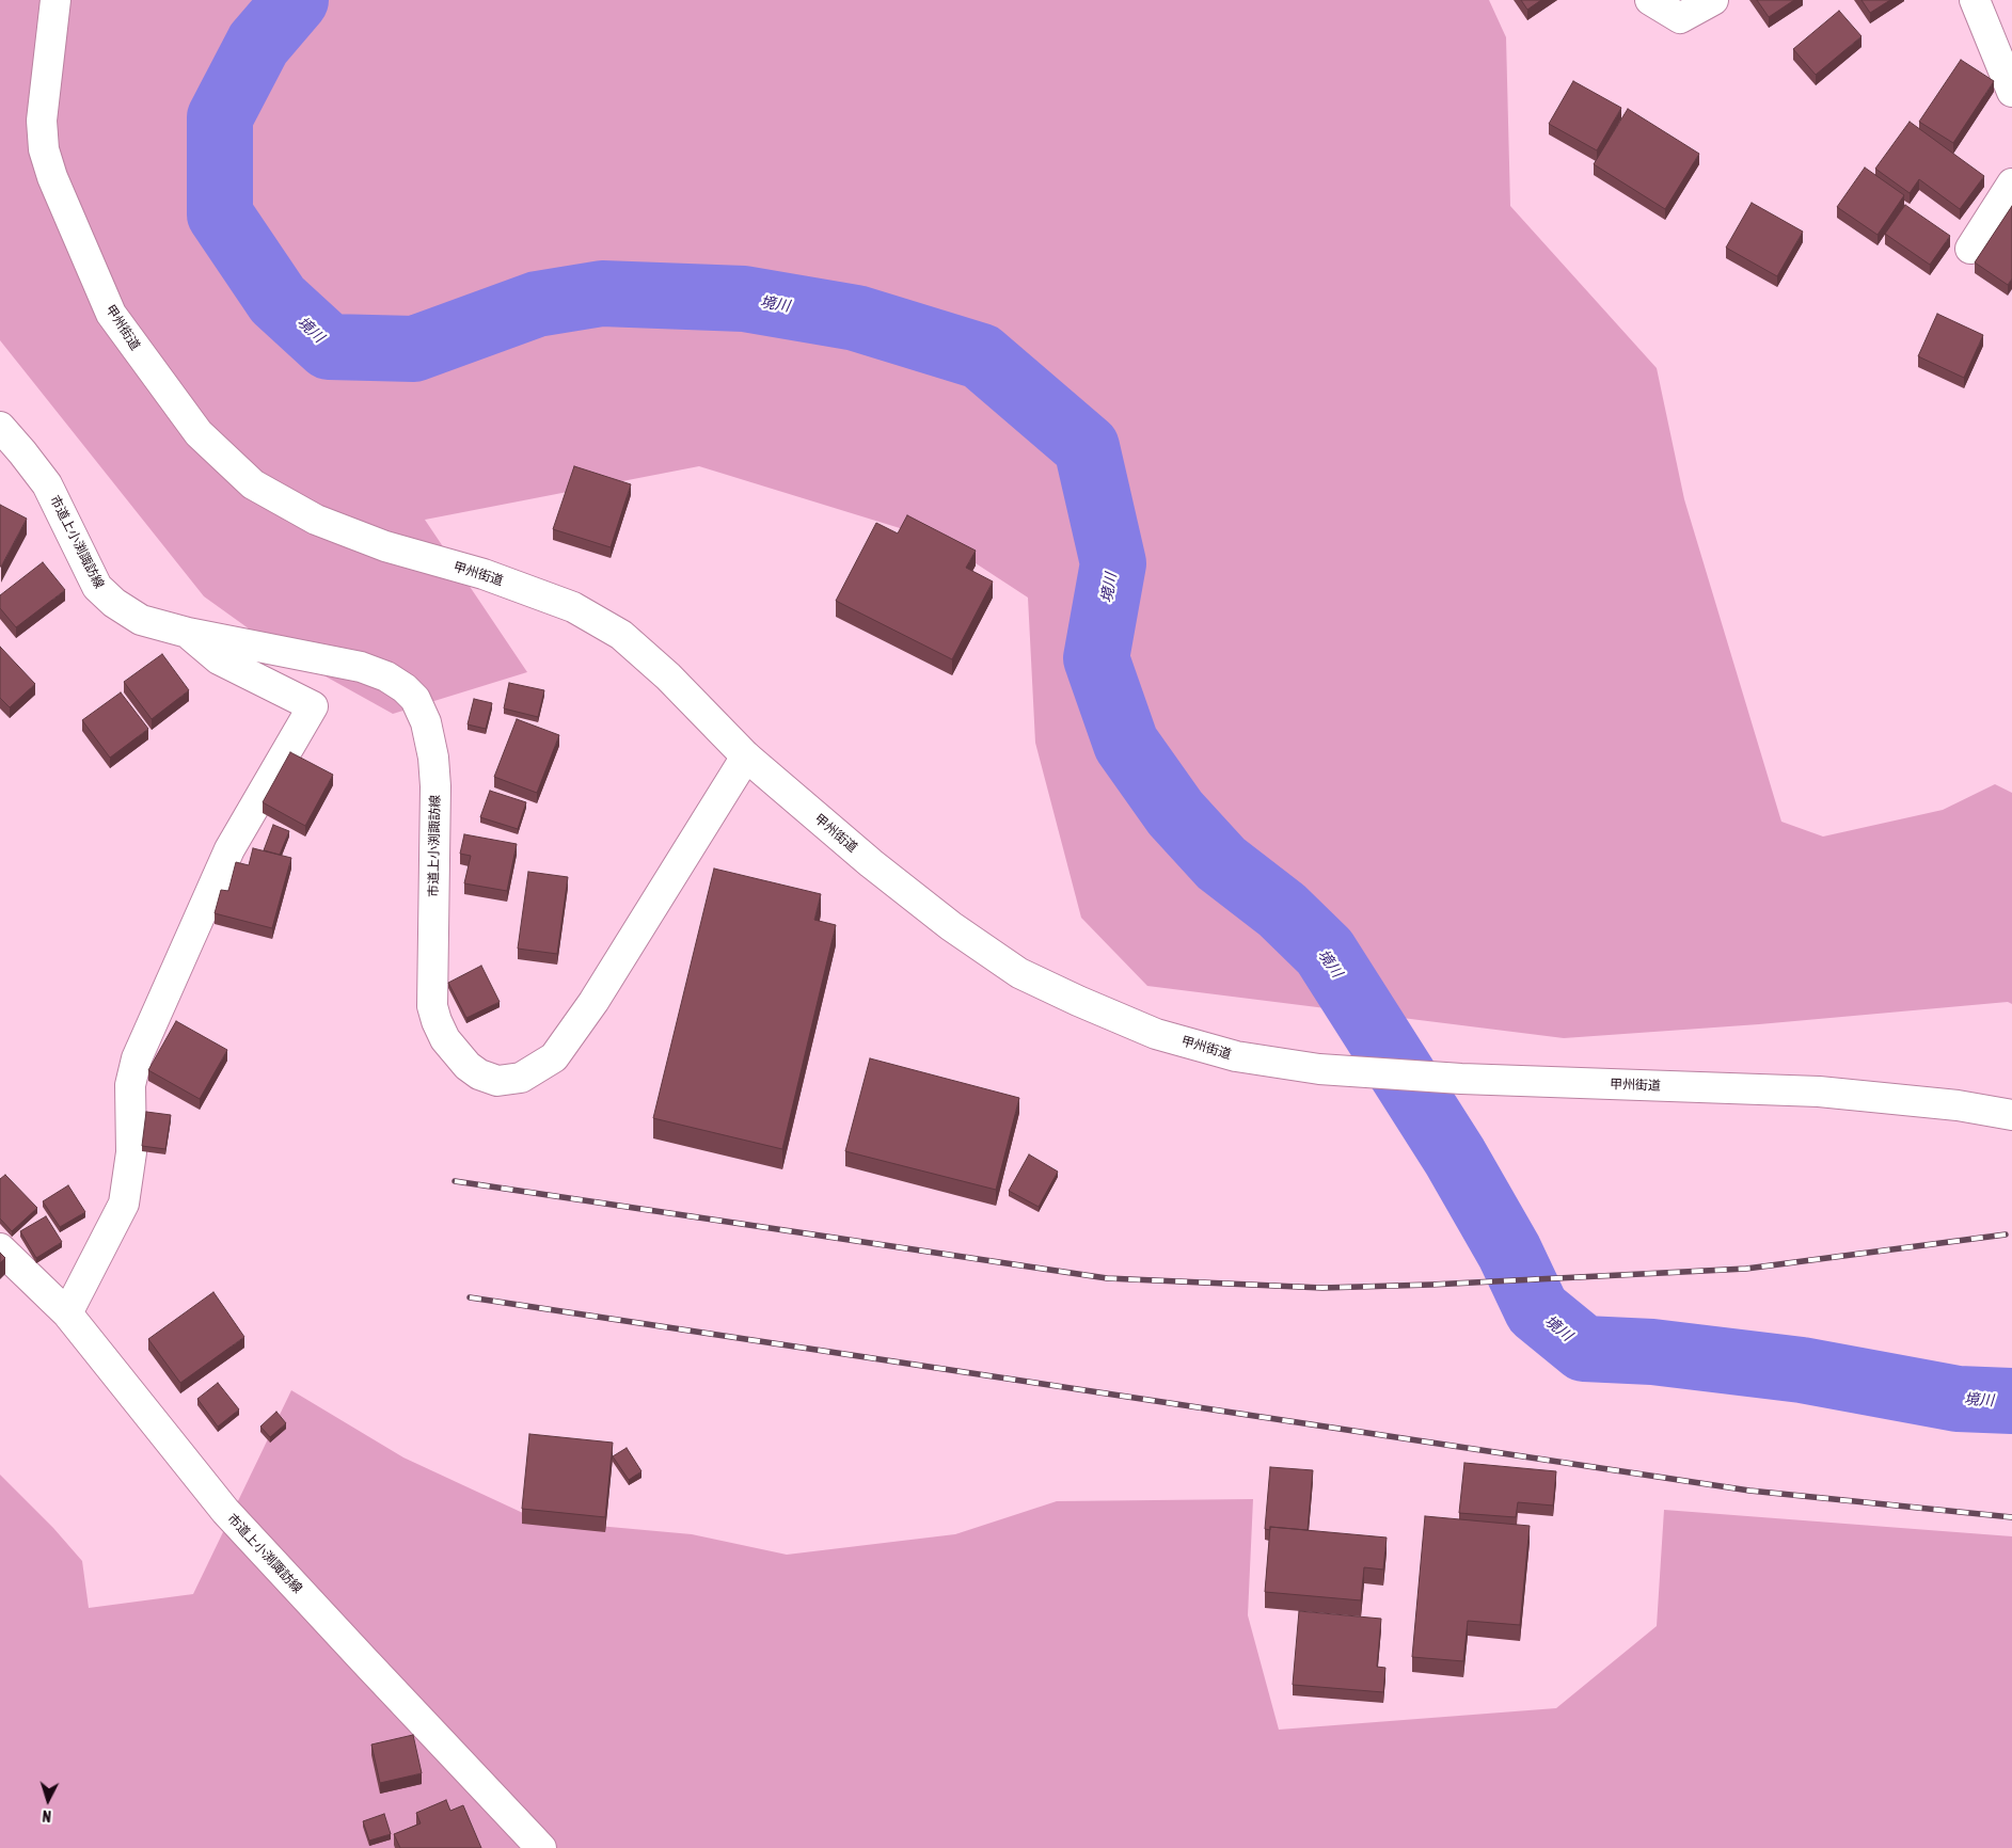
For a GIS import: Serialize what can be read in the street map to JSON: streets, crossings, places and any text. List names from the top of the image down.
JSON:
{
  "streets": {
    "main road": ["甲州街道", "市道上小渕諏訪線"]
  },
  "crossings": [
    ["甲州街道", "市道上小渕諏訪線"]
  ],
  "water": ["境川"],
  "north": "bottom"
}
